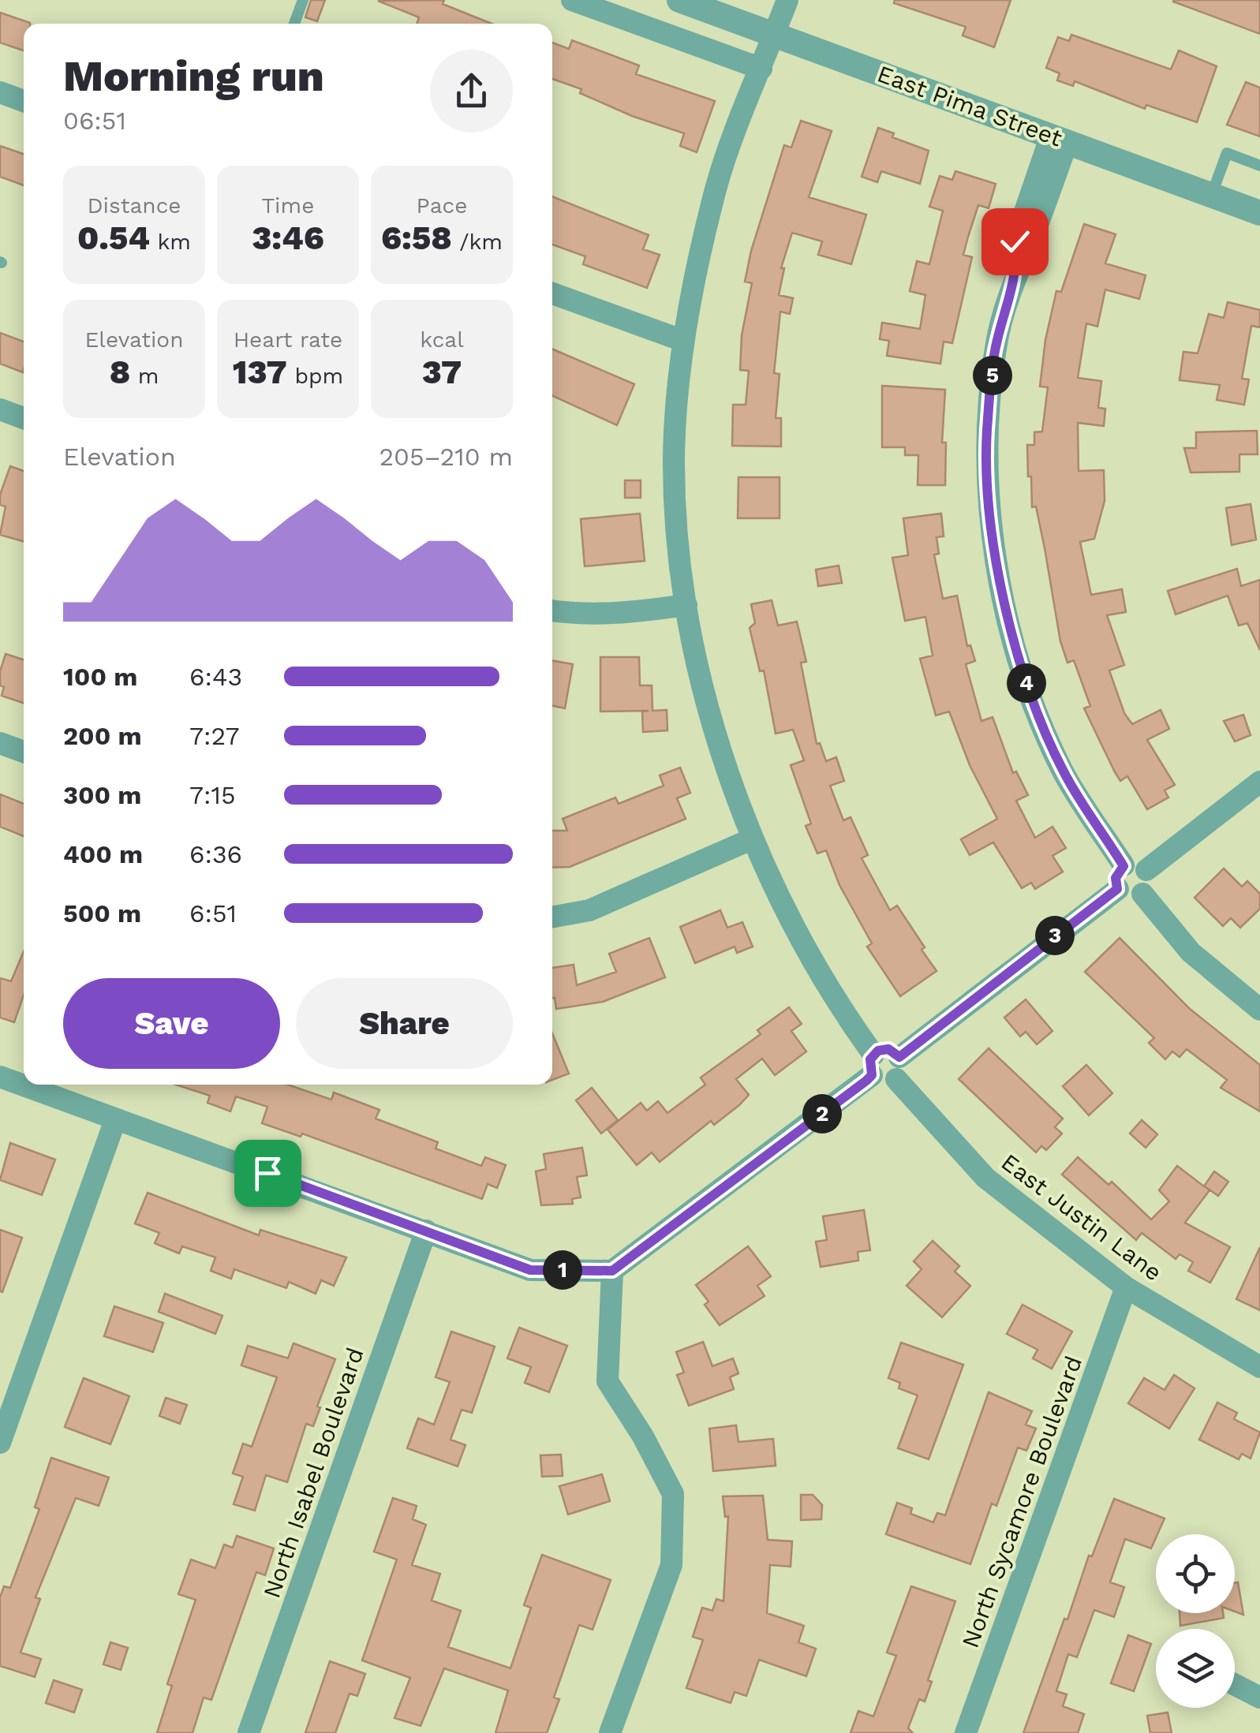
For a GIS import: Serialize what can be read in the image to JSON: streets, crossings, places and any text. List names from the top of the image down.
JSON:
{
  "streets": {
    "street": [
      "East Pima Street",
      "East Justin Lane",
      "North Isabel Boulevard",
      "North Sycamore Boulevard"
    ]
  },
  "crossings": [
    ["East Justin Lane", "North Sycamore Boulevard"]
  ],
  "page": {
    "heading": ["Morning run", "06:51"],
    "stats": [
      ["Distance", "0.54 km"],
      ["Time", "3:46"],
      ["Pace", "6:58 /km"],
      ["Elevation", "8 m"],
      ["Heart rate", "137 bpm"],
      ["kcal", "37"]
    ],
    "pins": [
      "5",
      "4",
      "3",
      "2",
      "1"
    ],
    "chart": ["Elevation", "205–210 m"],
    "list": [
      {
        "name": "100 m",
        "note": "6:43"
      },
      {
        "name": "200 m",
        "note": "7:27"
      },
      {
        "name": "300 m",
        "note": "7:15"
      },
      {
        "name": "400 m",
        "note": "6:36"
      },
      {
        "name": "500 m",
        "note": "6:51"
      }
    ],
    "buttons": ["Save", "Share"]
  }
}
